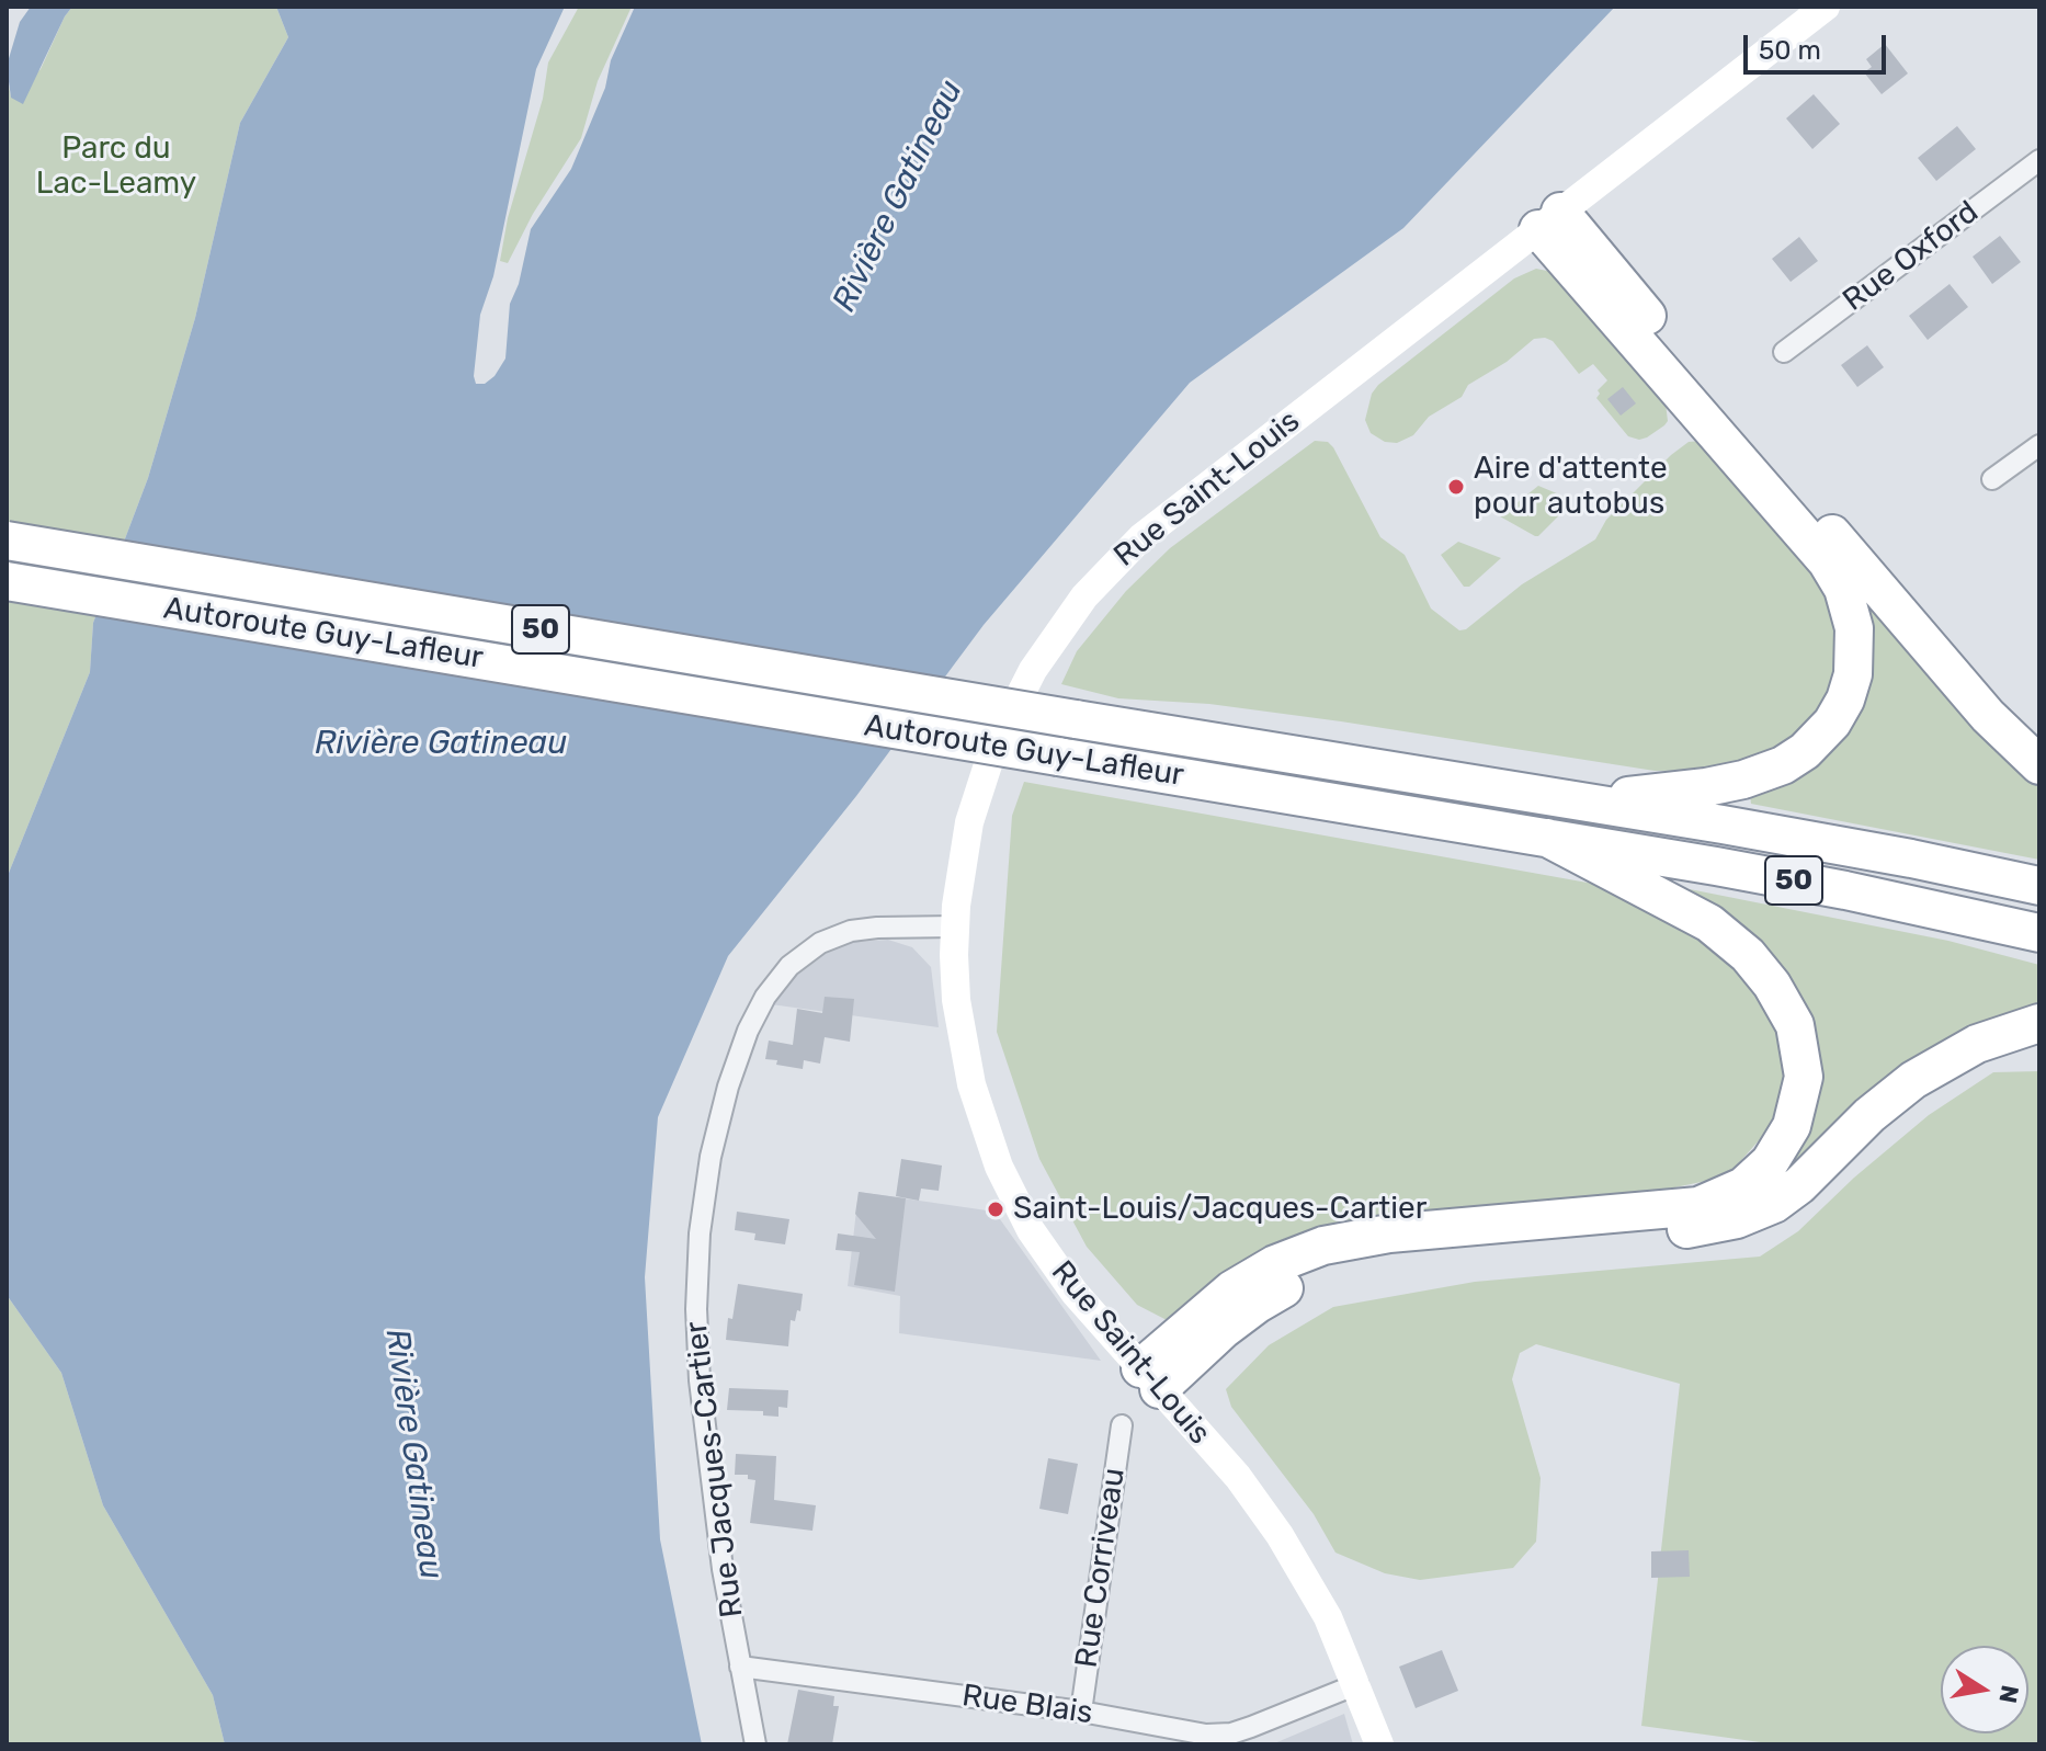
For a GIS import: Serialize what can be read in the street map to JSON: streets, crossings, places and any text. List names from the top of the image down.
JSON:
{
  "streets": {
    "highway": ["50", "Autoroute Guy-Lafleur"],
    "main road": ["Rue Saint-Louis"],
    "street": [
      "Rue Oxford",
      "Rue Jacques-Cartier",
      "Rue Corriveau",
      "Rue Blais"
    ]
  },
  "crossings": [
    ["Rue Saint-Louis", "Rue Jacques-Cartier"],
    ["Rue Saint-Louis", "Rue Blais"],
    ["Rue Jacques-Cartier", "Rue Blais"],
    ["Rue Corriveau", "Rue Blais"]
  ],
  "water": ["Rivière Gatineau"],
  "parks": ["Parc du Lac-Leamy"],
  "places": ["Aire d'attente pour autobus", "Saint-Louis/Jacques-Cartier"],
  "scale_bar": "50 m",
  "north": "right"
}
